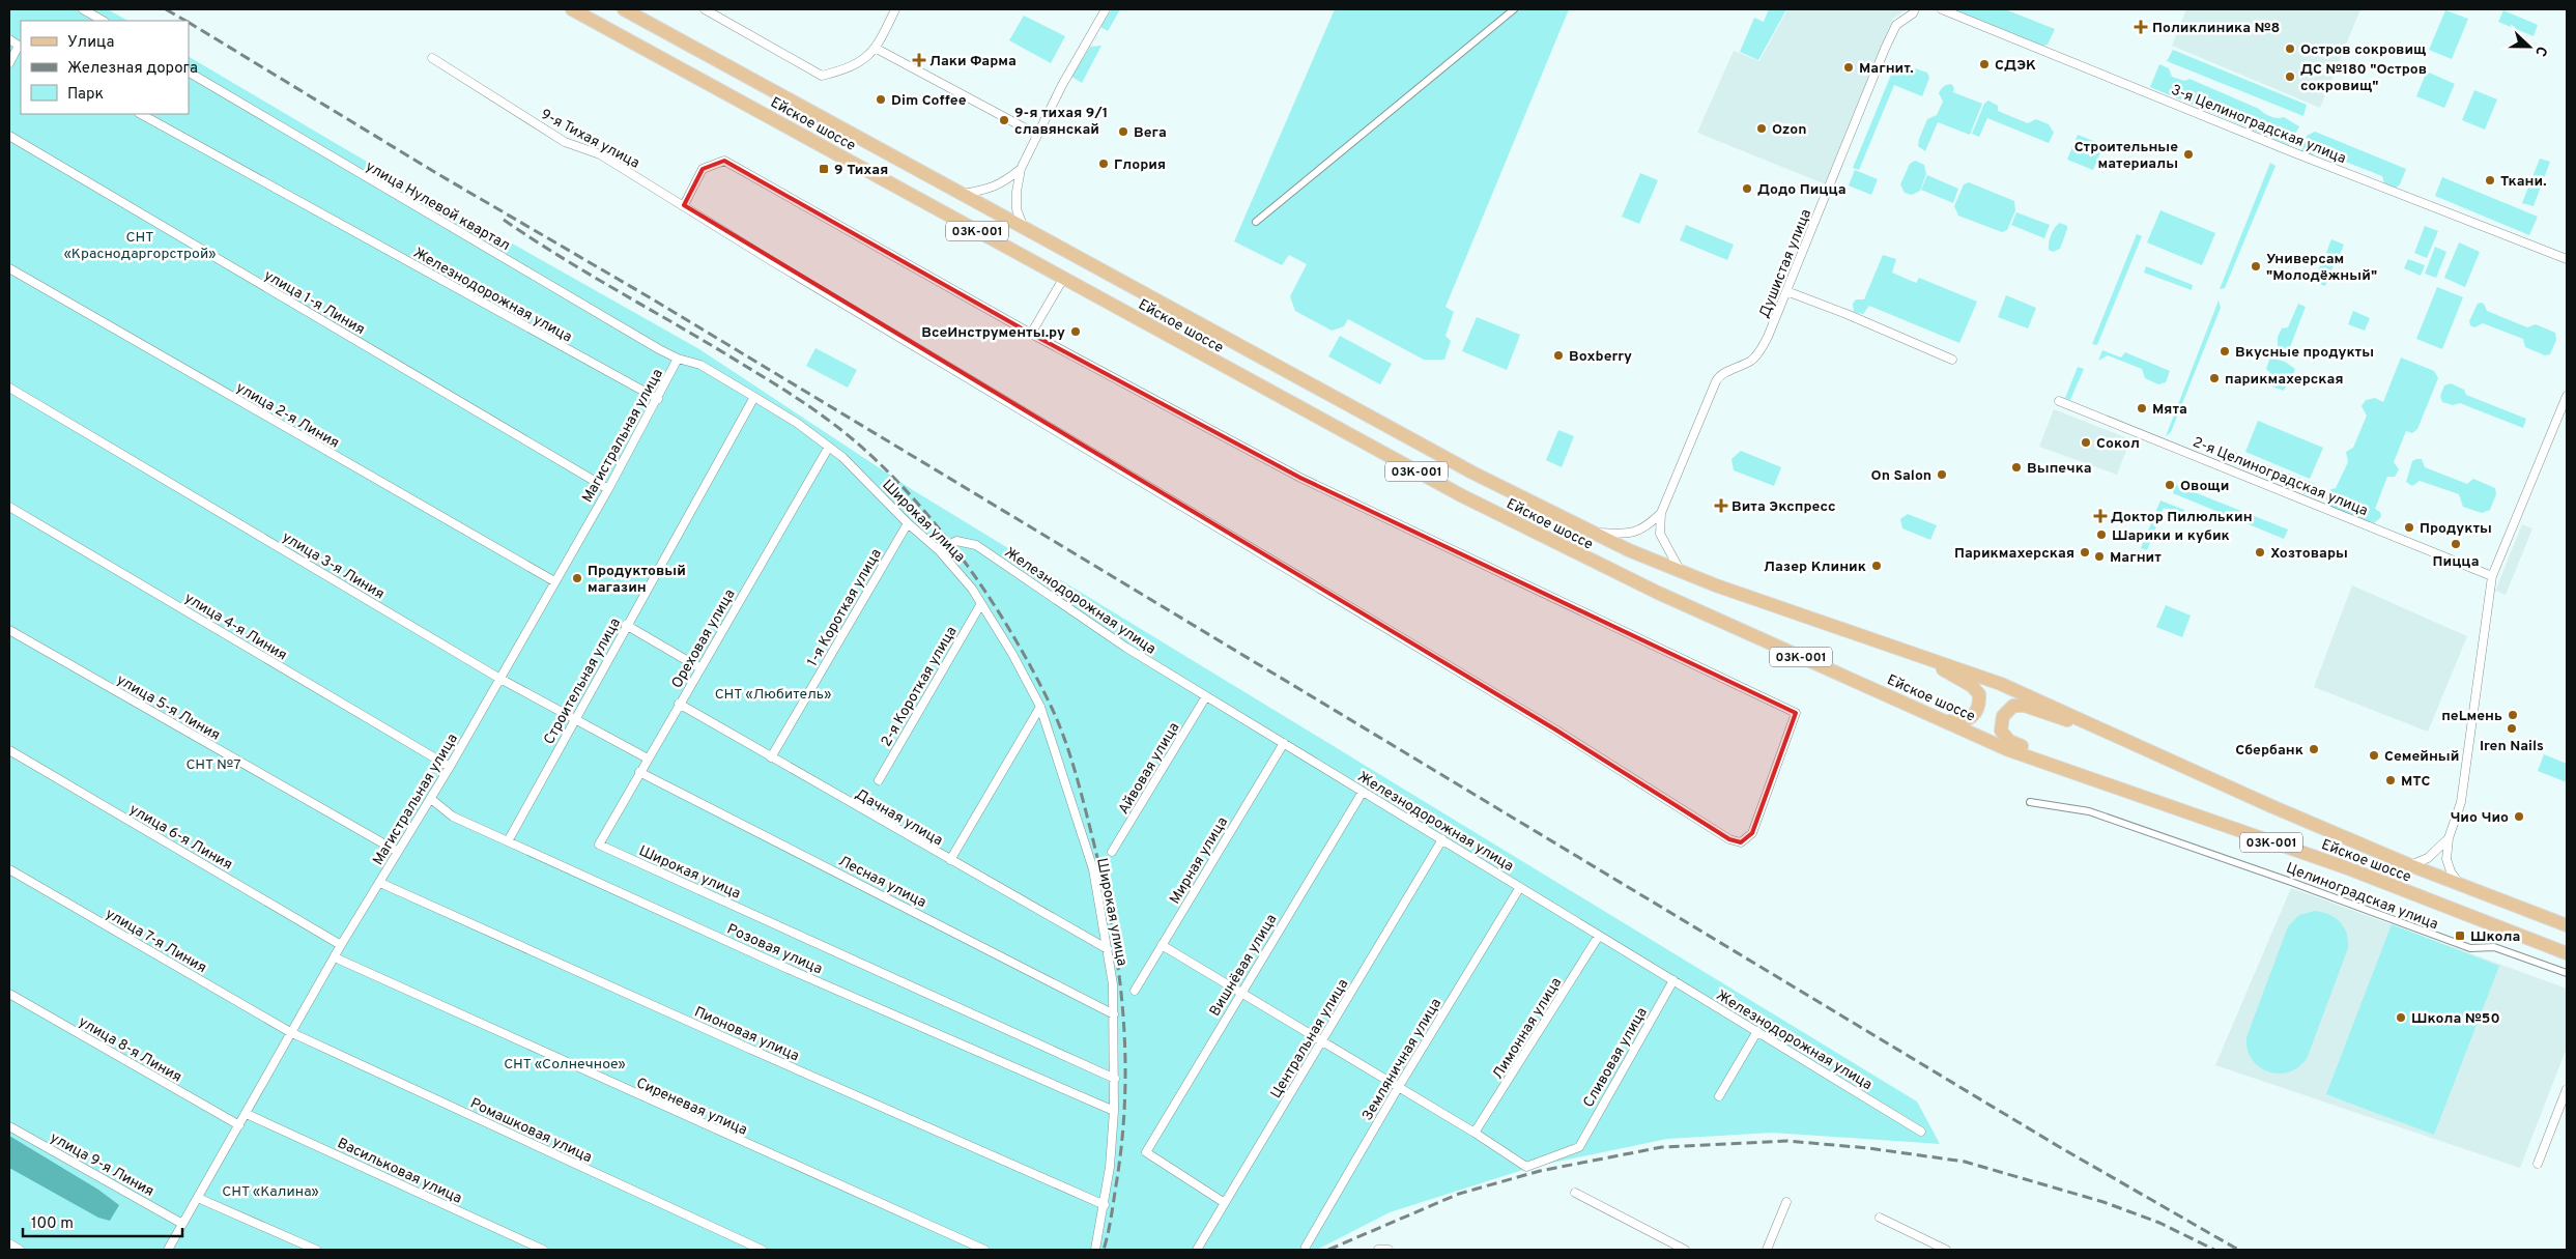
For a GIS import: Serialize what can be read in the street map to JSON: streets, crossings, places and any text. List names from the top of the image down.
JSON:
{
  "streets": {
    "main road": ["Ейское шоссе", "03К-001"],
    "street": [
      "3-я Целиноградская улица",
      "9-я Тихая улица",
      "улица Нулевой квартал",
      "Душистая улица",
      "Железнодорожная улица",
      "улица 1-я Линия",
      "улица 2-я Линия",
      "Магистральная улица",
      "2-я Целиноградская улица",
      "Широкая улица",
      "улица 3-я Линия",
      "1-я Короткая улица",
      "улица 4-я Линия",
      "Ореховая улица",
      "Строительная улица",
      "2-я Короткая улица",
      "улица 5-я Линия",
      "Айвовая улица",
      "Дачная улица",
      "улица 6-я Линия",
      "Мирная улица",
      "Лесная улица",
      "Целиноградская улица",
      "улица 7-я Линия",
      "Розовая улица",
      "Вишнёвая улица",
      "Лимонная улица",
      "Пионовая улица",
      "Центральная улица",
      "улица 8-я Линия",
      "Сливовая улица",
      "Земляничная улица",
      "Сиреневая улица",
      "Ромашковая улица",
      "улица 9-я Линия",
      "Васильковая улица"
    ]
  },
  "crossings": [
    ["Ейское шоссе", "03К-001"],
    ["улица Нулевой квартал", "Магистральная улица"],
    ["улица Нулевой квартал", "Широкая улица"],
    ["Железнодорожная улица", "Магистральная улица"],
    ["Железнодорожная улица", "Широкая улица"],
    ["Железнодорожная улица", "Айвовая улица"],
    ["Железнодорожная улица", "Мирная улица"],
    ["Железнодорожная улица", "Вишнёвая улица"],
    ["Железнодорожная улица", "Лимонная улица"],
    ["Железнодорожная улица", "Центральная улица"],
    ["Железнодорожная улица", "Сливовая улица"],
    ["Железнодорожная улица", "Земляничная улица"],
    ["улица 1-я Линия", "Магистральная улица"],
    ["улица 2-я Линия", "Магистральная улица"],
    ["Магистральная улица", "Широкая улица"],
    ["Магистральная улица", "улица 3-я Линия"],
    ["Магистральная улица", "улица 4-я Линия"],
    ["Магистральная улица", "улица 5-я Линия"],
    ["Магистральная улица", "улица 6-я Линия"],
    ["Магистральная улица", "улица 7-я Линия"],
    ["Магистральная улица", "Розовая улица"],
    ["Магистральная улица", "Пионовая улица"],
    ["Магистральная улица", "улица 8-я Линия"],
    ["Магистральная улица", "Сиреневая улица"],
    ["Магистральная улица", "Ромашковая улица"],
    ["Магистральная улица", "улица 9-я Линия"],
    ["Магистральная улица", "Васильковая улица"],
    ["Широкая улица", "1-я Короткая улица"],
    ["Широкая улица", "Ореховая улица"],
    ["Широкая улица", "Строительная улица"],
    ["Широкая улица", "2-я Короткая улица"],
    ["Широкая улица", "Дачная улица"],
    ["Широкая улица", "Лесная улица"],
    ["улица 3-я Линия", "Ореховая улица"],
    ["улица 3-я Линия", "Строительная улица"],
    ["1-я Короткая улица", "Дачная улица"],
    ["Ореховая улица", "Дачная улица"],
    ["Ореховая улица", "Лесная улица"],
    ["Строительная улица", "Розовая улица"],
    ["улица 7-я Линия", "Ромашковая улица"],
    ["Вишнёвая улица", "Центральная улица"],
    ["Лимонная улица", "Сливовая улица"]
  ],
  "parks": [
    "СНТ «Краснодаргорстрой»",
    "СНТ «Любитель»",
    "СНТ №7",
    "СНТ «Солнечное»",
    "СНТ «Калина»"
  ],
  "places": {
    "health": [
      "Поликлиника №8",
      "Лаки Фарма",
      "Вита Экспресс",
      "Доктор Пилюлькин"
    ],
    "other": [
      "Остров сокровищ",
      "СДЭК",
      "Магнит.",
      "ДС №180 \"Остров сокровищ\"",
      "Dim Coffee",
      "9-я тихая 9/1 славянскай",
      "Ozon",
      "Вега",
      "Строительные материалы",
      "Глория",
      "Ткани.",
      "Додо Пицца",
      "Универсам \"Молодёжный\"",
      "ВсеИнструменты.ру",
      "Вкусные продукты",
      "Boxberry",
      "парикмахерская",
      "Мята",
      "Сокол",
      "Выпечка",
      "On Salon",
      "Овощи",
      "Продукты",
      "Шарики и кубик",
      "Пицца",
      "Парикмахерская",
      "Хозтовары",
      "Магнит",
      "Лазер Клиник",
      "Продуктовый магазин",
      "пеLмень",
      "Iren Nails",
      "Сбербанк",
      "Семейный",
      "МТС",
      "Чио Чио",
      "Школа №50"
    ],
    "transit": ["9 Тихая", "Школа"]
  },
  "legend": ["Улица", "Железная дорога", "Парк"],
  "scale_bar": "100 m",
  "north": "right"
}
